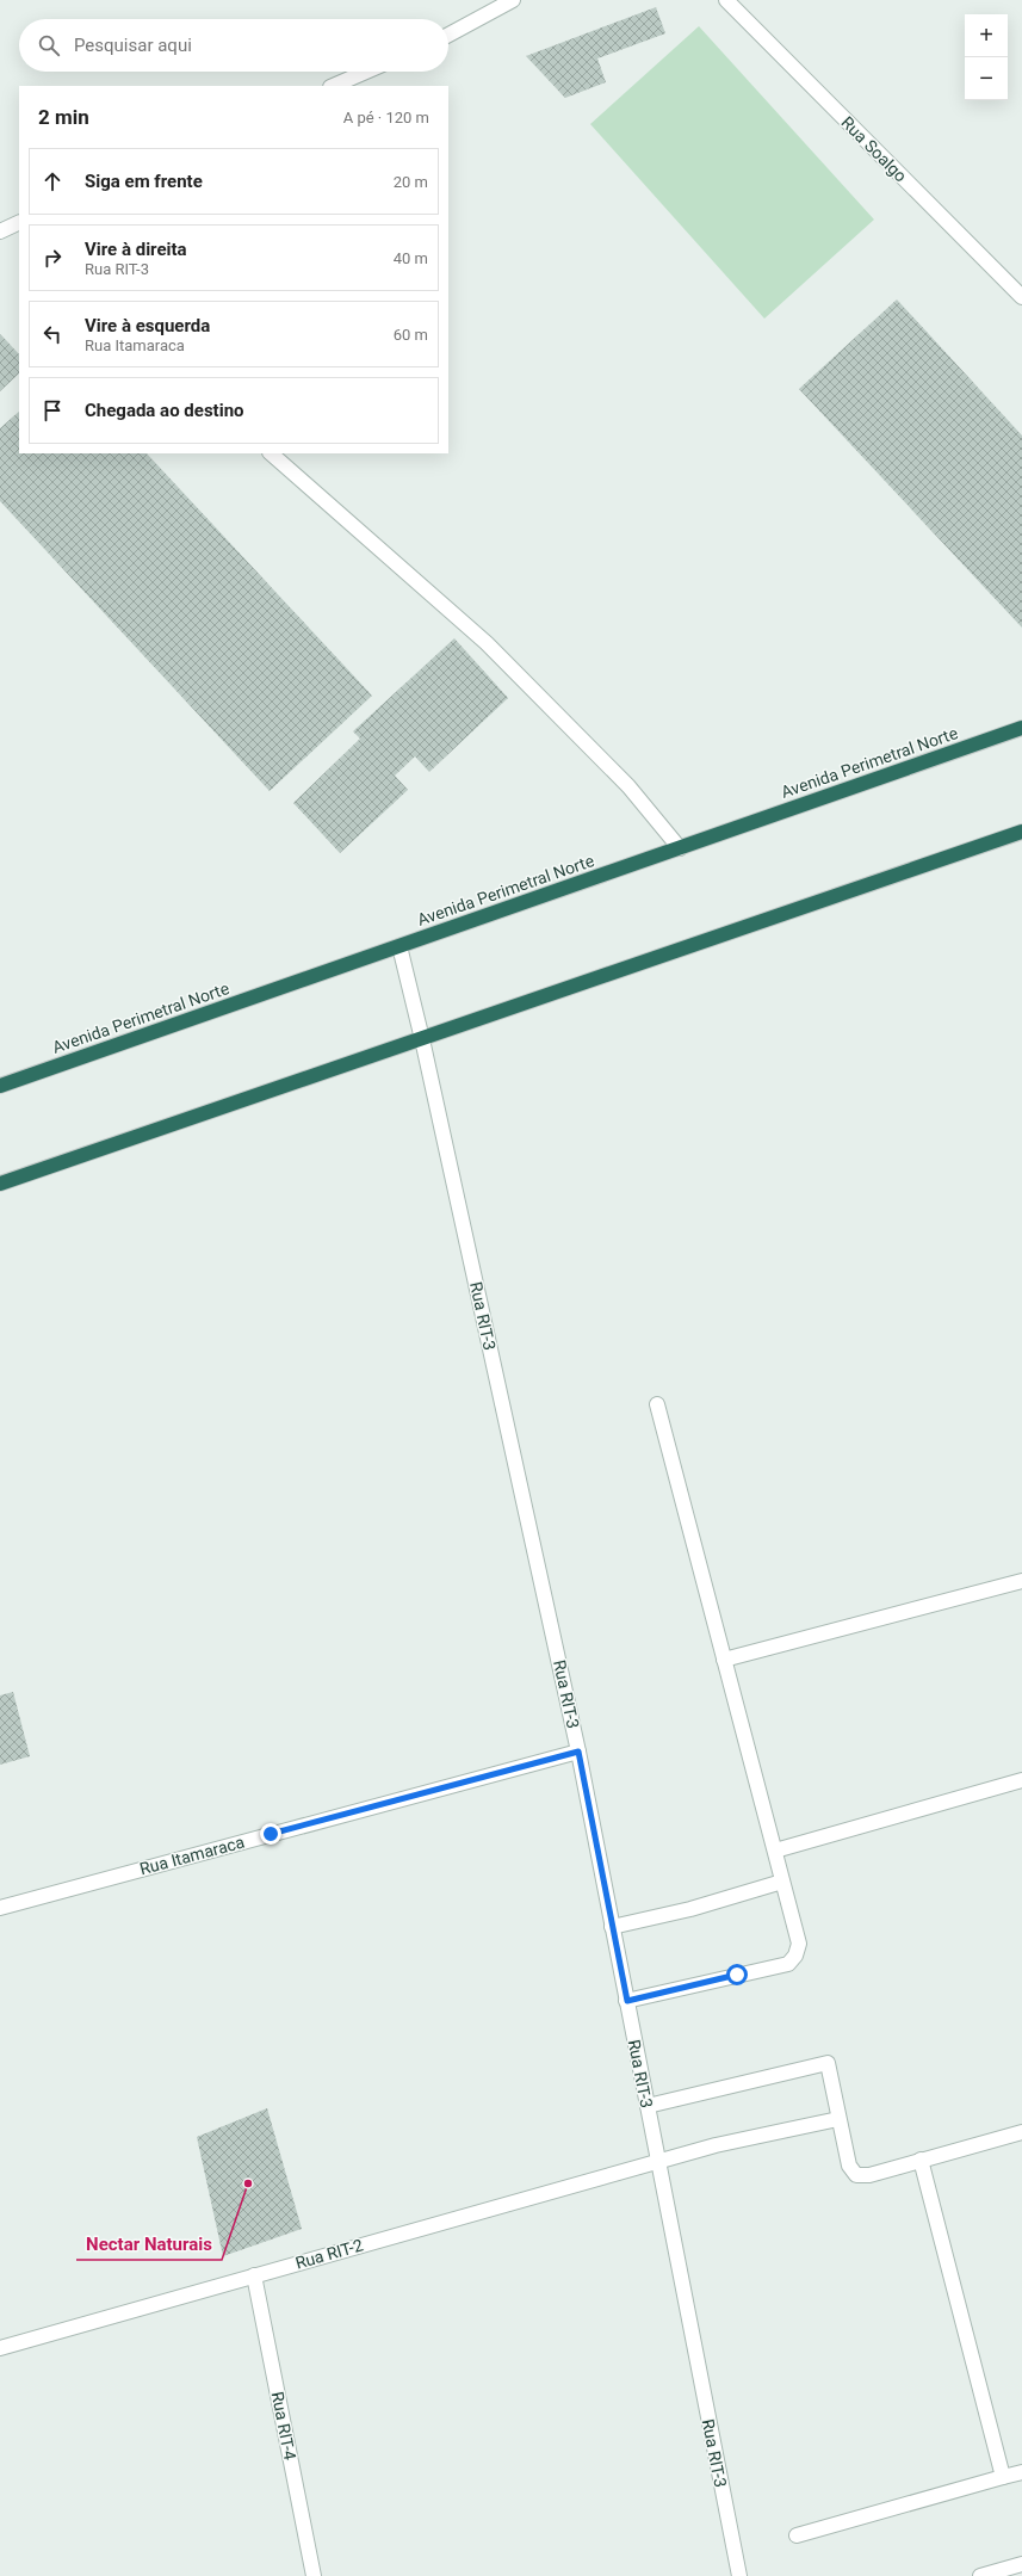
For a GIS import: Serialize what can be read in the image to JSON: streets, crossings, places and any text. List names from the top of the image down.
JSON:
{
  "streets": {
    "highway": ["Avenida Perimetral Norte"],
    "street": [
      "Rua Soalgo",
      "Rua RIT-3",
      "Rua Itamaraca",
      "Rua RIT-2",
      "Rua RIT-4"
    ]
  },
  "crossings": [
    ["Avenida Perimetral Norte", "Rua RIT-3"],
    ["Rua RIT-3", "Rua Itamaraca"],
    ["Rua RIT-3", "Rua RIT-2"],
    ["Rua RIT-2", "Rua RIT-4"]
  ],
  "places": ["Nectar Naturais"],
  "page": {
    "map_buttons": ["+", "−"],
    "search": "Pesquisar aqui",
    "heading": ["2 min", "A pé · 120 m"],
    "list": [
      ["Siga em frente", "20 m"],
      ["Vire à direita", "Rua RIT-3", "40 m"],
      ["Vire à esquerda", "Rua Itamaraca", "60 m"],
      "Chegada ao destino"
    ]
  }
}
